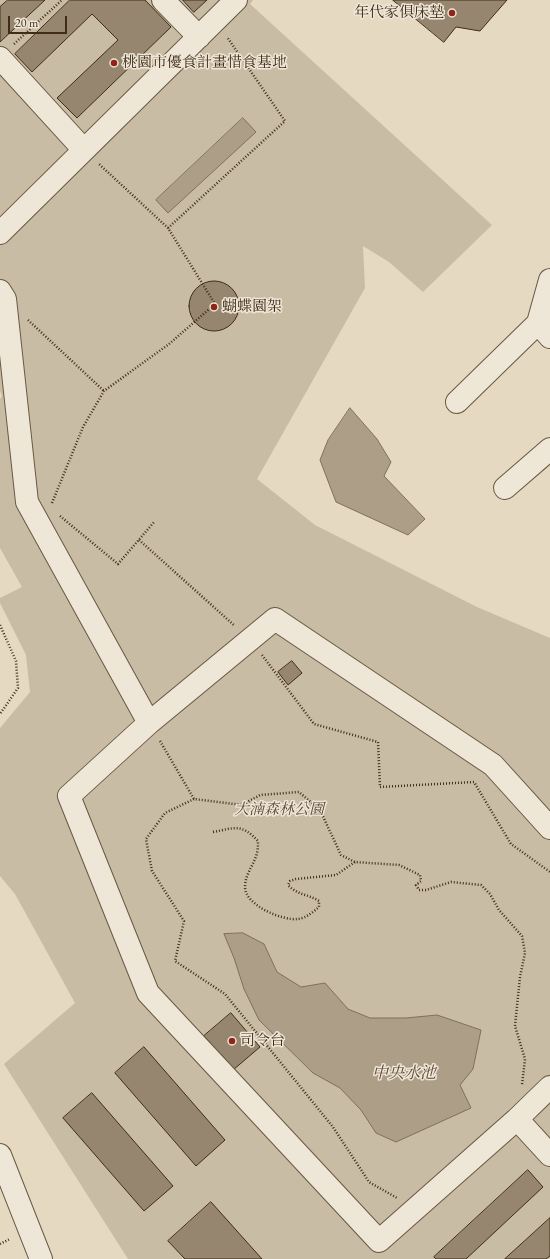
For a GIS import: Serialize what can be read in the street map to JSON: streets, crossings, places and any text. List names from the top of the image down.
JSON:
{
  "water": ["中央水池"],
  "parks": ["大湳森林公園"],
  "places": [
    "年代家俱床墊",
    "桃園市優食計畫惜食基地",
    "蝴蝶園架",
    "司令台"
  ],
  "scale_bar": "20 m"
}
